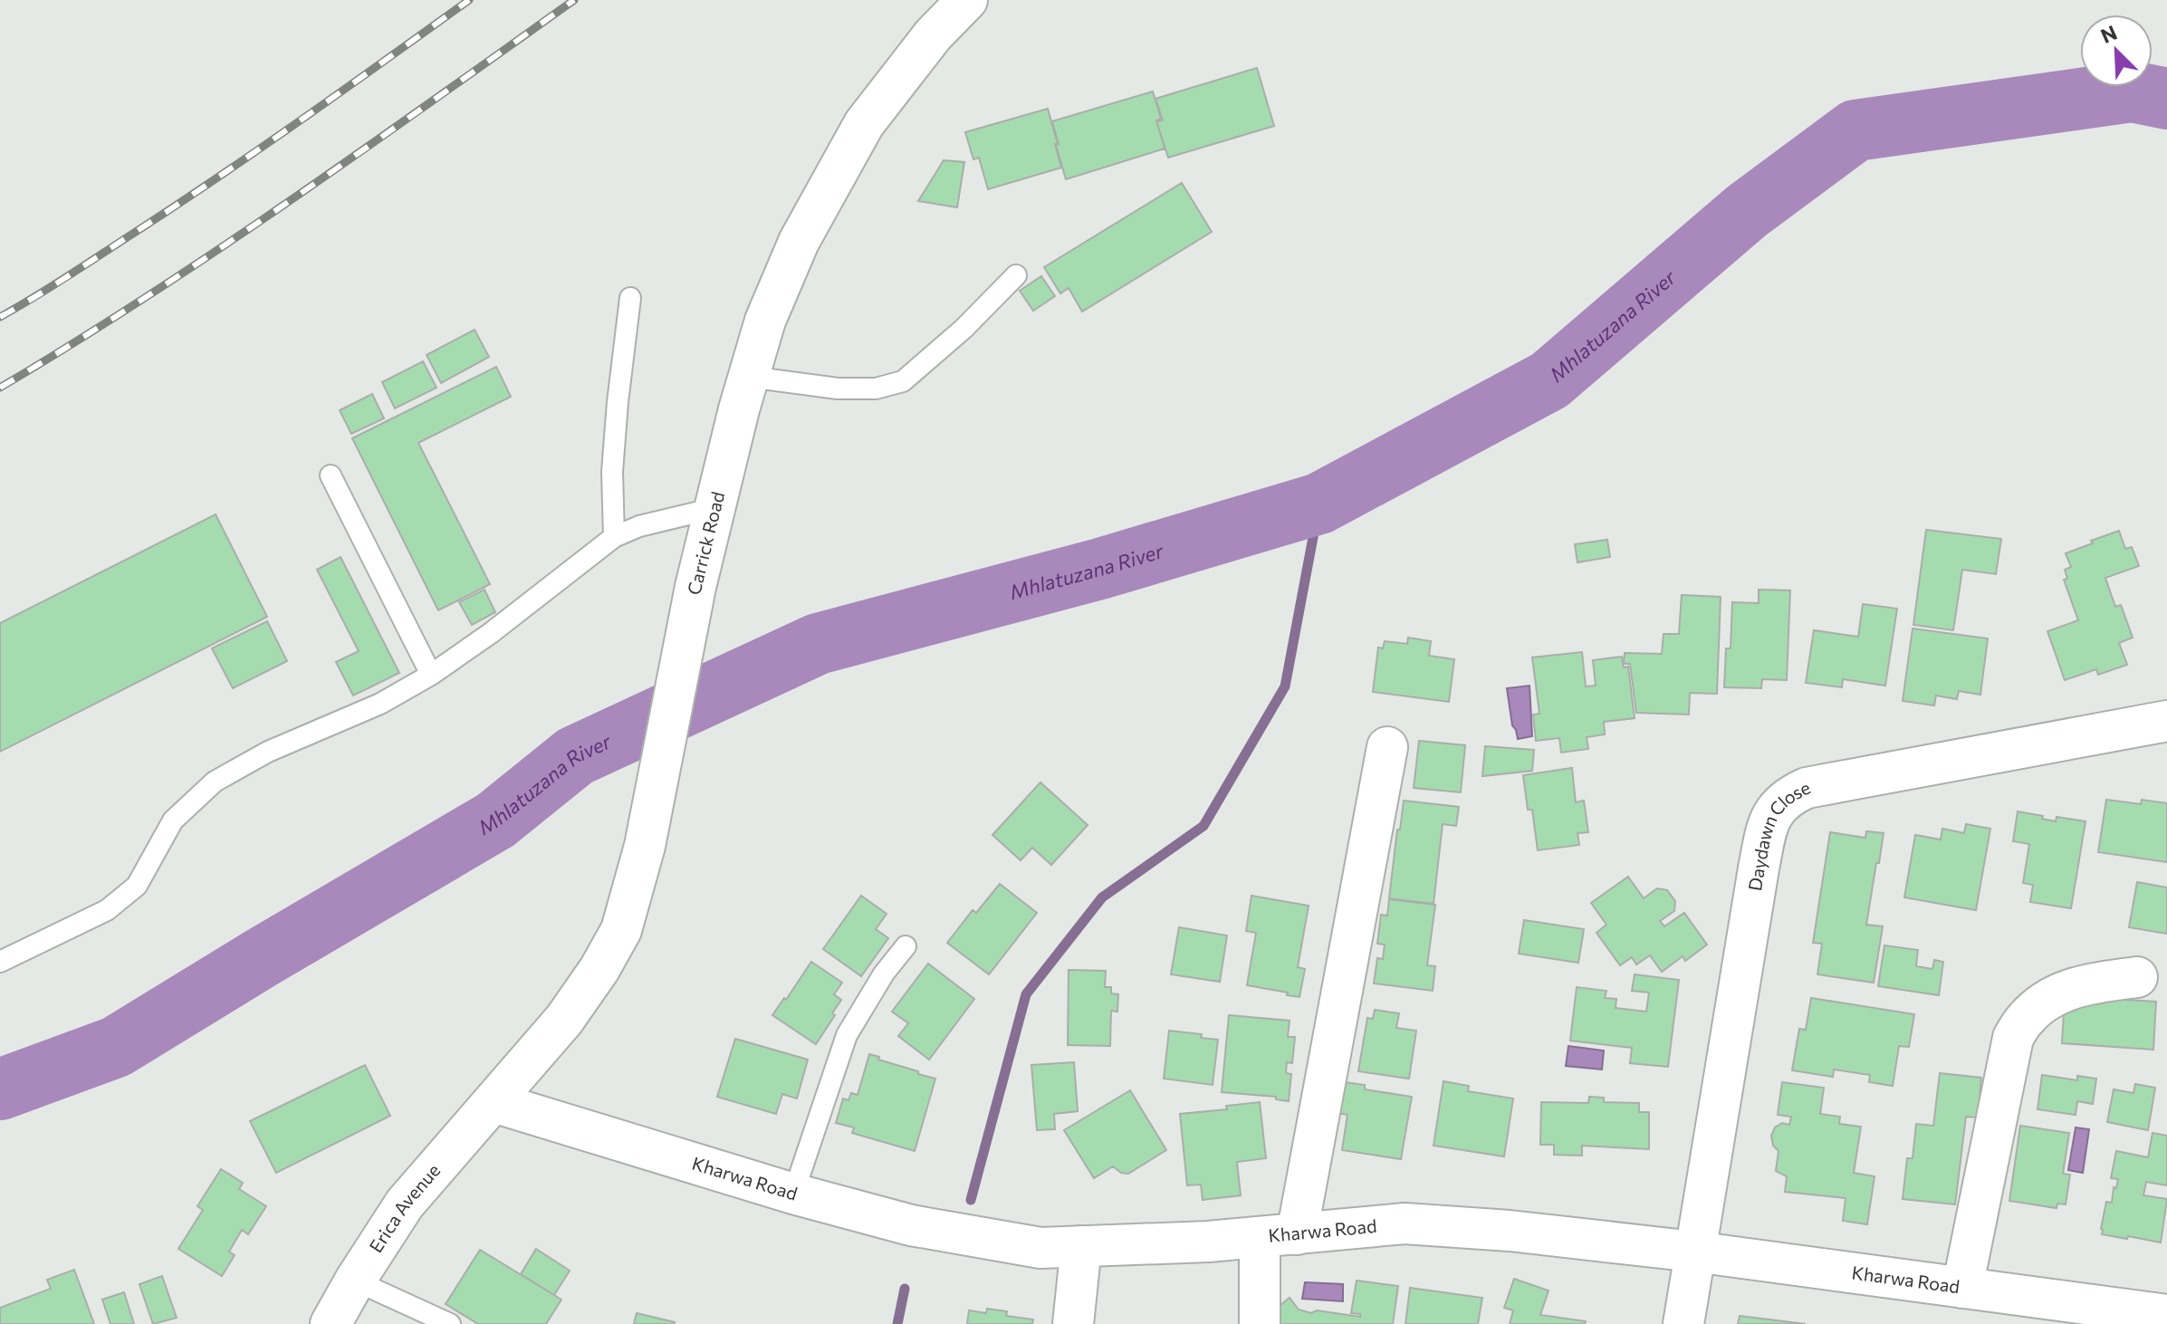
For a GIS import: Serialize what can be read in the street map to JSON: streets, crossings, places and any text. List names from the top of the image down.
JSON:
{
  "streets": {
    "street": [
      "Carrick Road",
      "Daydawn Close",
      "Kharwa Road",
      "Erica Avenue"
    ]
  },
  "crossings": [
    ["Carrick Road", "Kharwa Road"],
    ["Carrick Road", "Erica Avenue"],
    ["Daydawn Close", "Kharwa Road"],
    ["Kharwa Road", "Erica Avenue"]
  ],
  "water": ["Mhlatuzana River"],
  "north": "top left"
}
